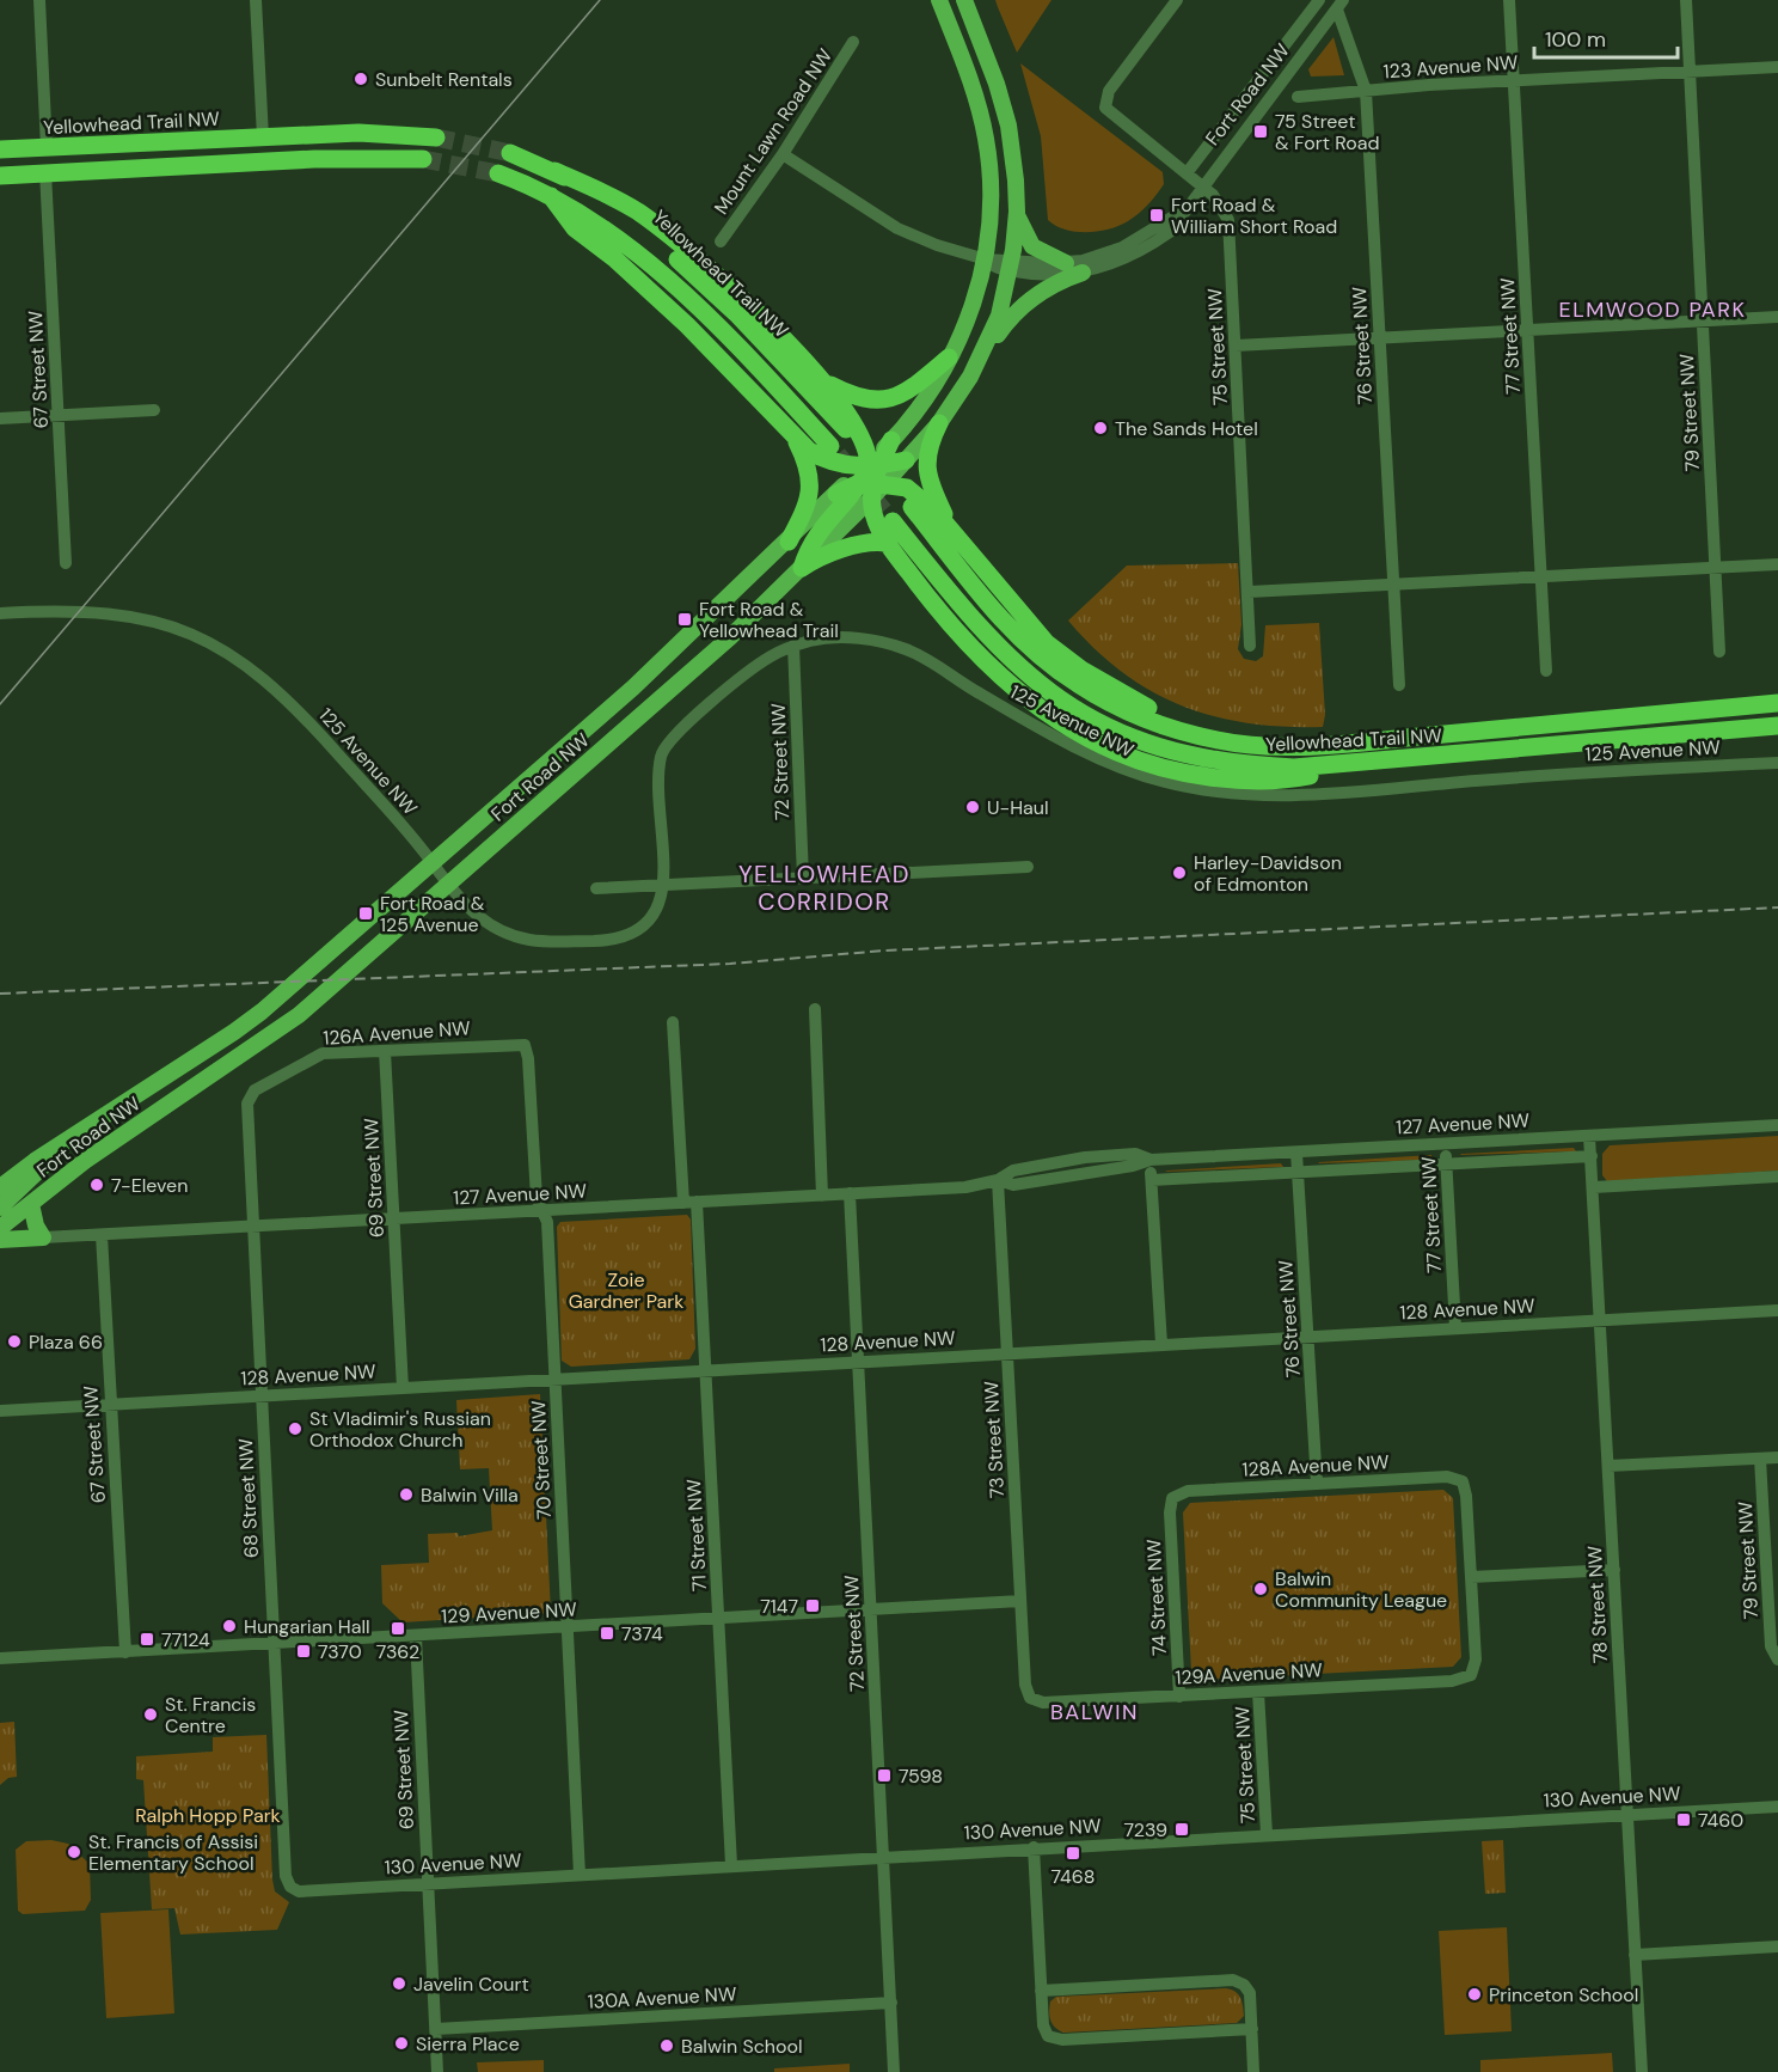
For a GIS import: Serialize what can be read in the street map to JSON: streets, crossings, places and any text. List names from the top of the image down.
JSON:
{
  "streets": {
    "highway": ["Yellowhead Trail NW"],
    "main road": ["Fort Road NW"],
    "street": [
      "123 Avenue NW",
      "Mount Lawn Road NW",
      "77 Street NW",
      "76 Street NW",
      "75 Street NW",
      "67 Street NW",
      "79 Street NW",
      "125 Avenue NW",
      "72 Street NW",
      "126A Avenue NW",
      "127 Avenue NW",
      "69 Street NW",
      "128 Avenue NW",
      "73 Street NW",
      "70 Street NW",
      "128A Avenue NW",
      "68 Street NW",
      "71 Street NW",
      "74 Street NW",
      "78 Street NW",
      "129 Avenue NW",
      "129A Avenue NW",
      "130 Avenue NW",
      "130A Avenue NW"
    ]
  },
  "crossings": [
    ["123 Avenue NW", "77 Street NW"],
    ["123 Avenue NW", "76 Street NW"],
    ["123 Avenue NW", "79 Street NW"],
    ["Fort Road NW", "Mount Lawn Road NW"],
    ["Fort Road NW", "76 Street NW"],
    ["Fort Road NW", "75 Street NW"],
    ["Fort Road NW", "125 Avenue NW"],
    ["77 Street NW", "127 Avenue NW"],
    ["77 Street NW", "128 Avenue NW"],
    ["76 Street NW", "127 Avenue NW"],
    ["76 Street NW", "128 Avenue NW"],
    ["76 Street NW", "128A Avenue NW"],
    ["75 Street NW", "129A Avenue NW"],
    ["75 Street NW", "130 Avenue NW"],
    ["67 Street NW", "127 Avenue NW"],
    ["67 Street NW", "128 Avenue NW"],
    ["67 Street NW", "129 Avenue NW"],
    ["125 Avenue NW", "72 Street NW"],
    ["72 Street NW", "127 Avenue NW"],
    ["72 Street NW", "128 Avenue NW"],
    ["72 Street NW", "129 Avenue NW"],
    ["72 Street NW", "130 Avenue NW"],
    ["72 Street NW", "130A Avenue NW"],
    ["126A Avenue NW", "69 Street NW"],
    ["126A Avenue NW", "70 Street NW"],
    ["126A Avenue NW", "68 Street NW"],
    ["127 Avenue NW", "69 Street NW"],
    ["127 Avenue NW", "73 Street NW"],
    ["127 Avenue NW", "70 Street NW"],
    ["127 Avenue NW", "68 Street NW"],
    ["127 Avenue NW", "71 Street NW"],
    ["127 Avenue NW", "78 Street NW"],
    ["69 Street NW", "128 Avenue NW"],
    ["69 Street NW", "129 Avenue NW"],
    ["69 Street NW", "130 Avenue NW"],
    ["69 Street NW", "130A Avenue NW"],
    ["128 Avenue NW", "73 Street NW"],
    ["128 Avenue NW", "70 Street NW"],
    ["128 Avenue NW", "68 Street NW"],
    ["128 Avenue NW", "71 Street NW"],
    ["128 Avenue NW", "78 Street NW"],
    ["73 Street NW", "129 Avenue NW"],
    ["73 Street NW", "129A Avenue NW"],
    ["70 Street NW", "129 Avenue NW"],
    ["70 Street NW", "130 Avenue NW"],
    ["128A Avenue NW", "74 Street NW"],
    ["128A Avenue NW", "129A Avenue NW"],
    ["68 Street NW", "129 Avenue NW"],
    ["68 Street NW", "130 Avenue NW"],
    ["71 Street NW", "129 Avenue NW"],
    ["71 Street NW", "130 Avenue NW"],
    ["74 Street NW", "129A Avenue NW"],
    ["78 Street NW", "130 Avenue NW"]
  ],
  "districts": ["ELMWOOD PARK", "YELLOWHEAD CORRIDOR", "BALWIN"],
  "parks": ["Zoie Gardner Park", "Ralph Hopp Park"],
  "places": {
    "other": [
      "Sunbelt Rentals",
      "The Sands Hotel",
      "U-Haul",
      "Harley-Davidson of Edmonton",
      "7-Eleven",
      "Plaza 66",
      "St Vladimir's Russian Orthodox Church",
      "Balwin Villa",
      "Balwin Community League",
      "Hungarian Hall",
      "St. Francis Centre",
      "St. Francis of Assisi Elementary School",
      "Javelin Court",
      "Princeton School",
      "Sierra Place",
      "Balwin School"
    ],
    "transit": [
      "75 Street & Fort Road",
      "Fort Road & William Short Road",
      "Fort Road & Yellowhead Trail",
      "Fort Road & 125 Avenue",
      "7147",
      "7362",
      "7374",
      "77124",
      "7370",
      "7598",
      "7460",
      "7239",
      "7468"
    ]
  },
  "scale_bar": "100 m"
}
